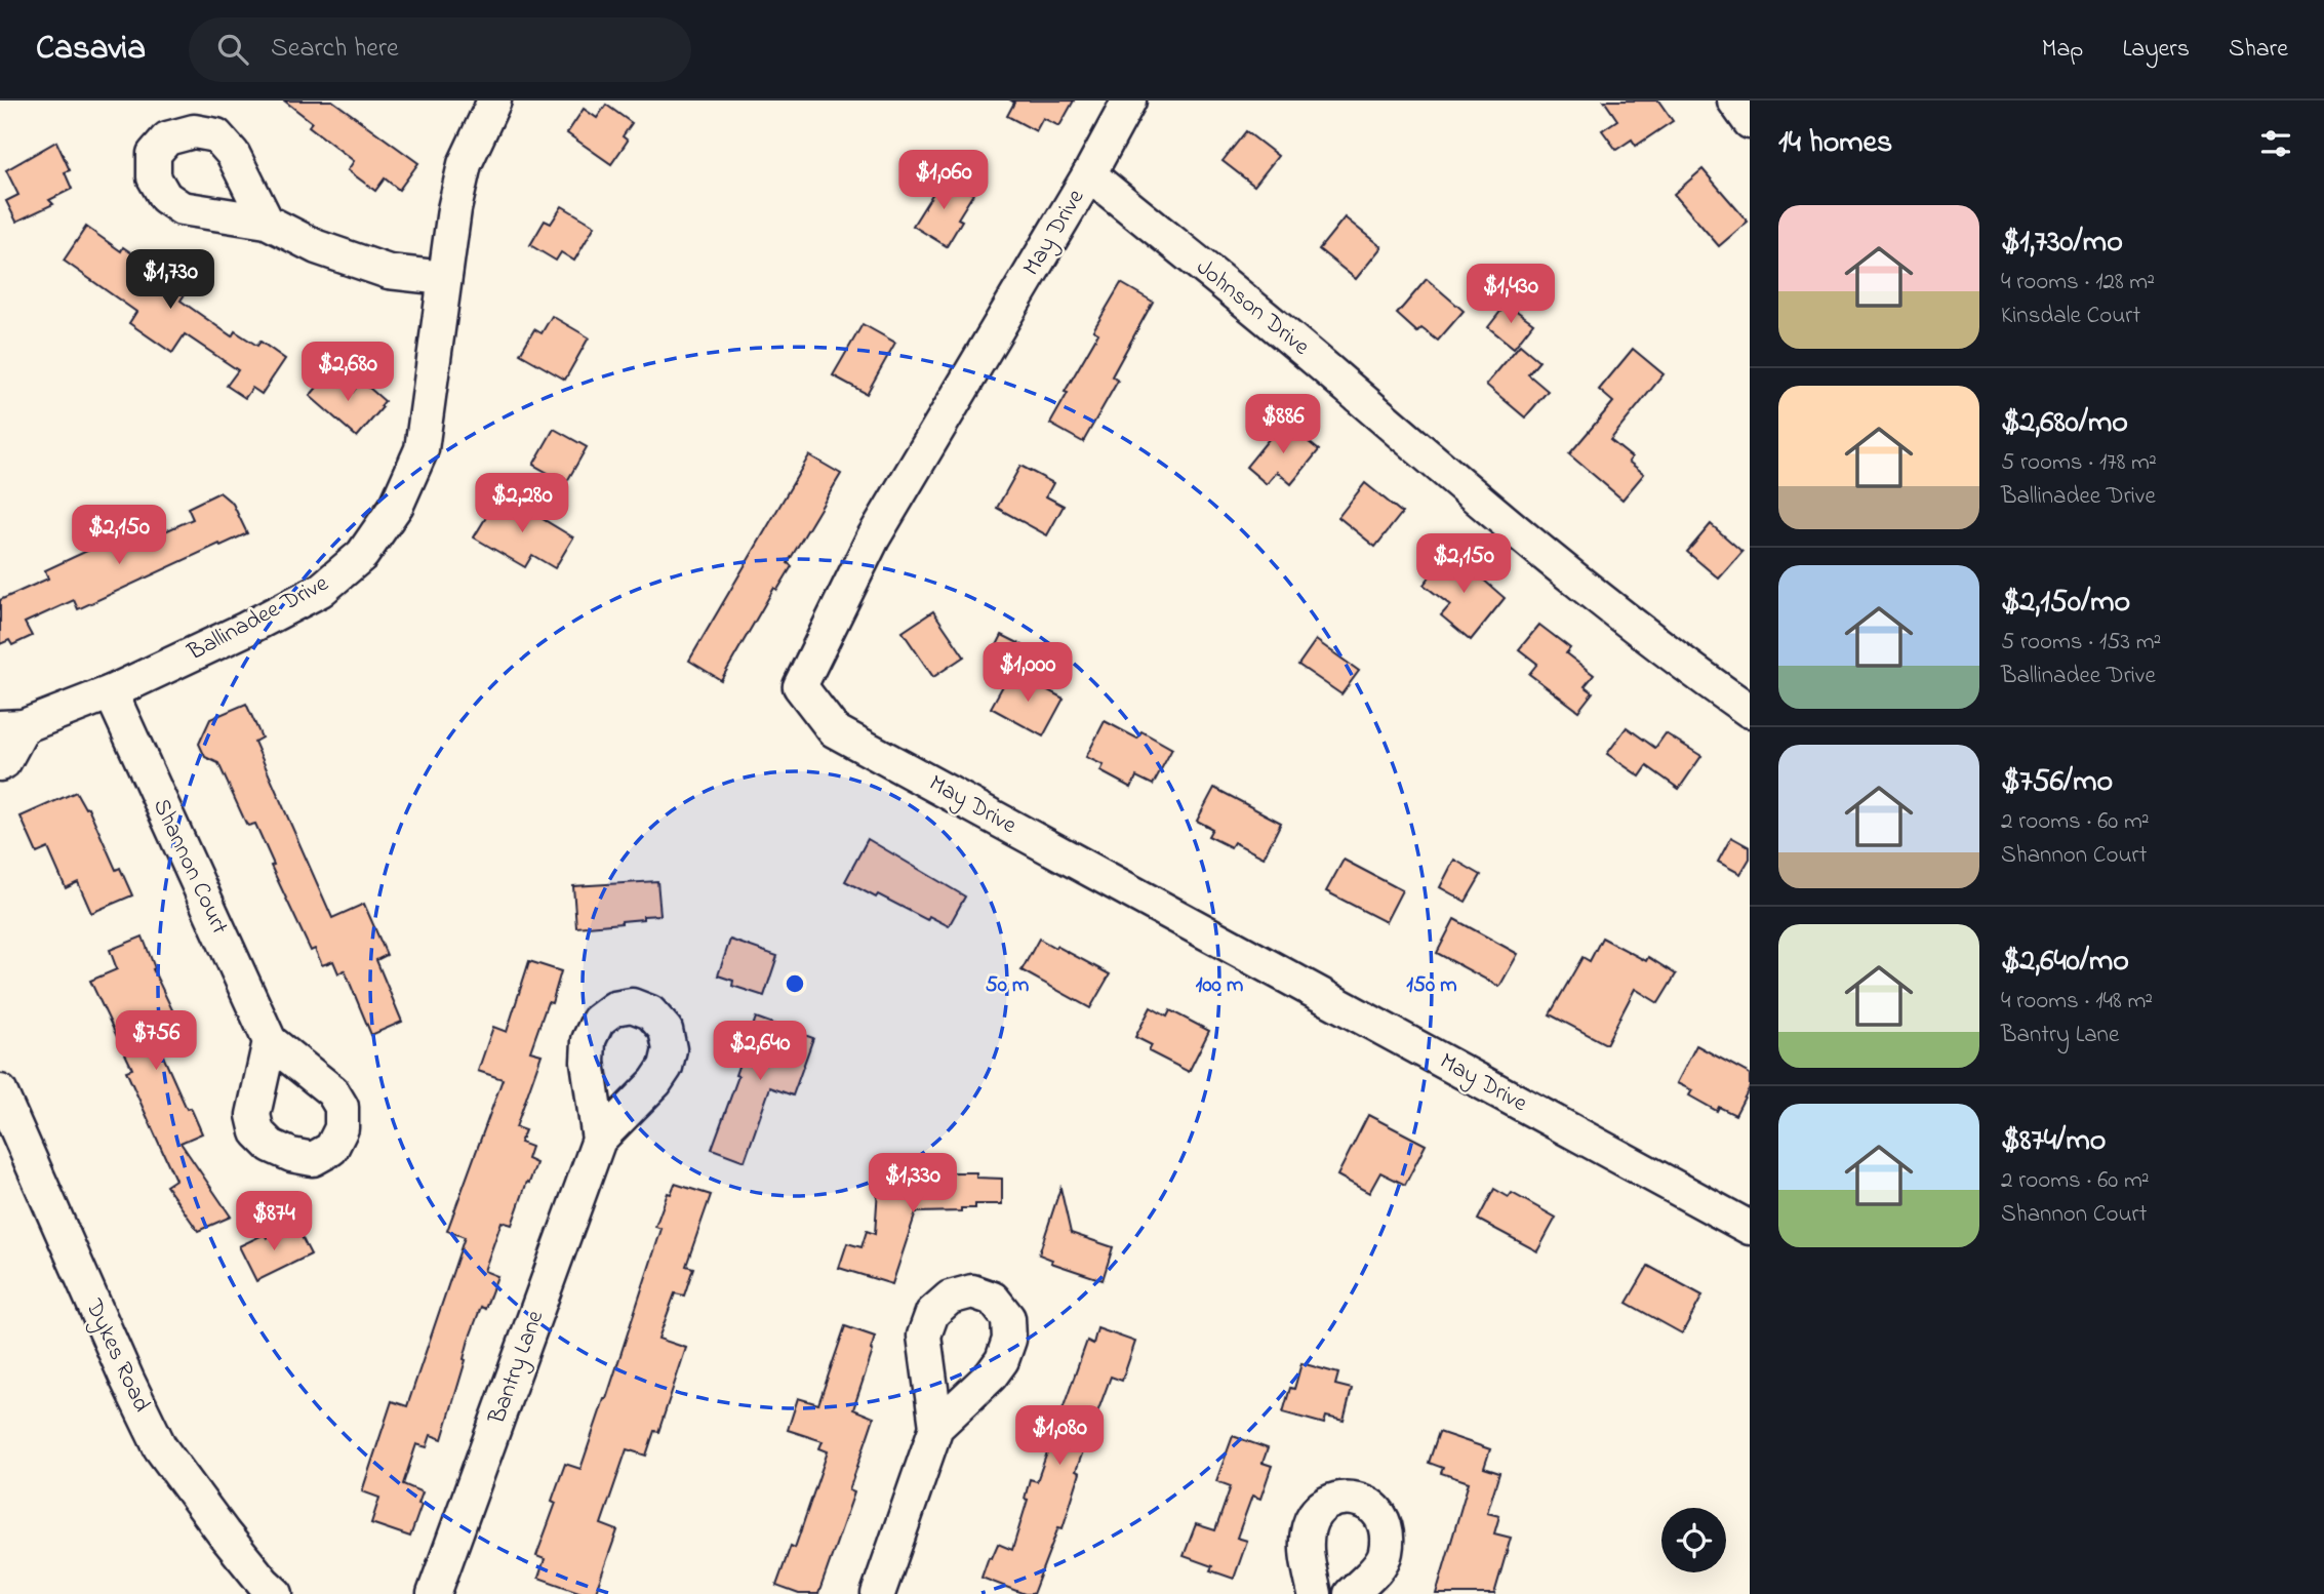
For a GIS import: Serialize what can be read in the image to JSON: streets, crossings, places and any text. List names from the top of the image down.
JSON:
{
  "streets": {
    "street": [
      "May Drive",
      "Johnson Drive",
      "Ballinadee Drive",
      "Shannon Court",
      "Dykes Road",
      "Bantry Lane"
    ]
  },
  "crossings": [
    ["May Drive", "Johnson Drive"],
    ["Ballinadee Drive", "Shannon Court"]
  ],
  "page": {
    "header": "Casavia",
    "search": "Search here",
    "nav": ["Map", "Layers", "Share"],
    "heading": "14 homes",
    "price": [
      "$1,060",
      "$1,730",
      "$1,430",
      "$2,680",
      "$886",
      "$2,280",
      "$2,150",
      "$2,150",
      "$1,000",
      "$756",
      "$2,640",
      "$1,330",
      "$874",
      "$1,080"
    ],
    "list": [
      {
        "name": "$1,730/mo",
        "note": "4 rooms · 128 m² · Kinsdale Court"
      },
      {
        "name": "$2,680/mo",
        "note": "5 rooms · 178 m² · Ballinadee Drive"
      },
      {
        "name": "$2,150/mo",
        "note": "5 rooms · 153 m² · Ballinadee Drive"
      },
      {
        "name": "$756/mo",
        "note": "2 rooms · 60 m² · Shannon Court"
      },
      {
        "name": "$2,640/mo",
        "note": "4 rooms · 148 m² · Bantry Lane"
      },
      {
        "name": "$874/mo",
        "note": "2 rooms · 60 m² · Shannon Court"
      }
    ]
  },
  "rings": ["50 m", "100 m", "150 m"]
}
